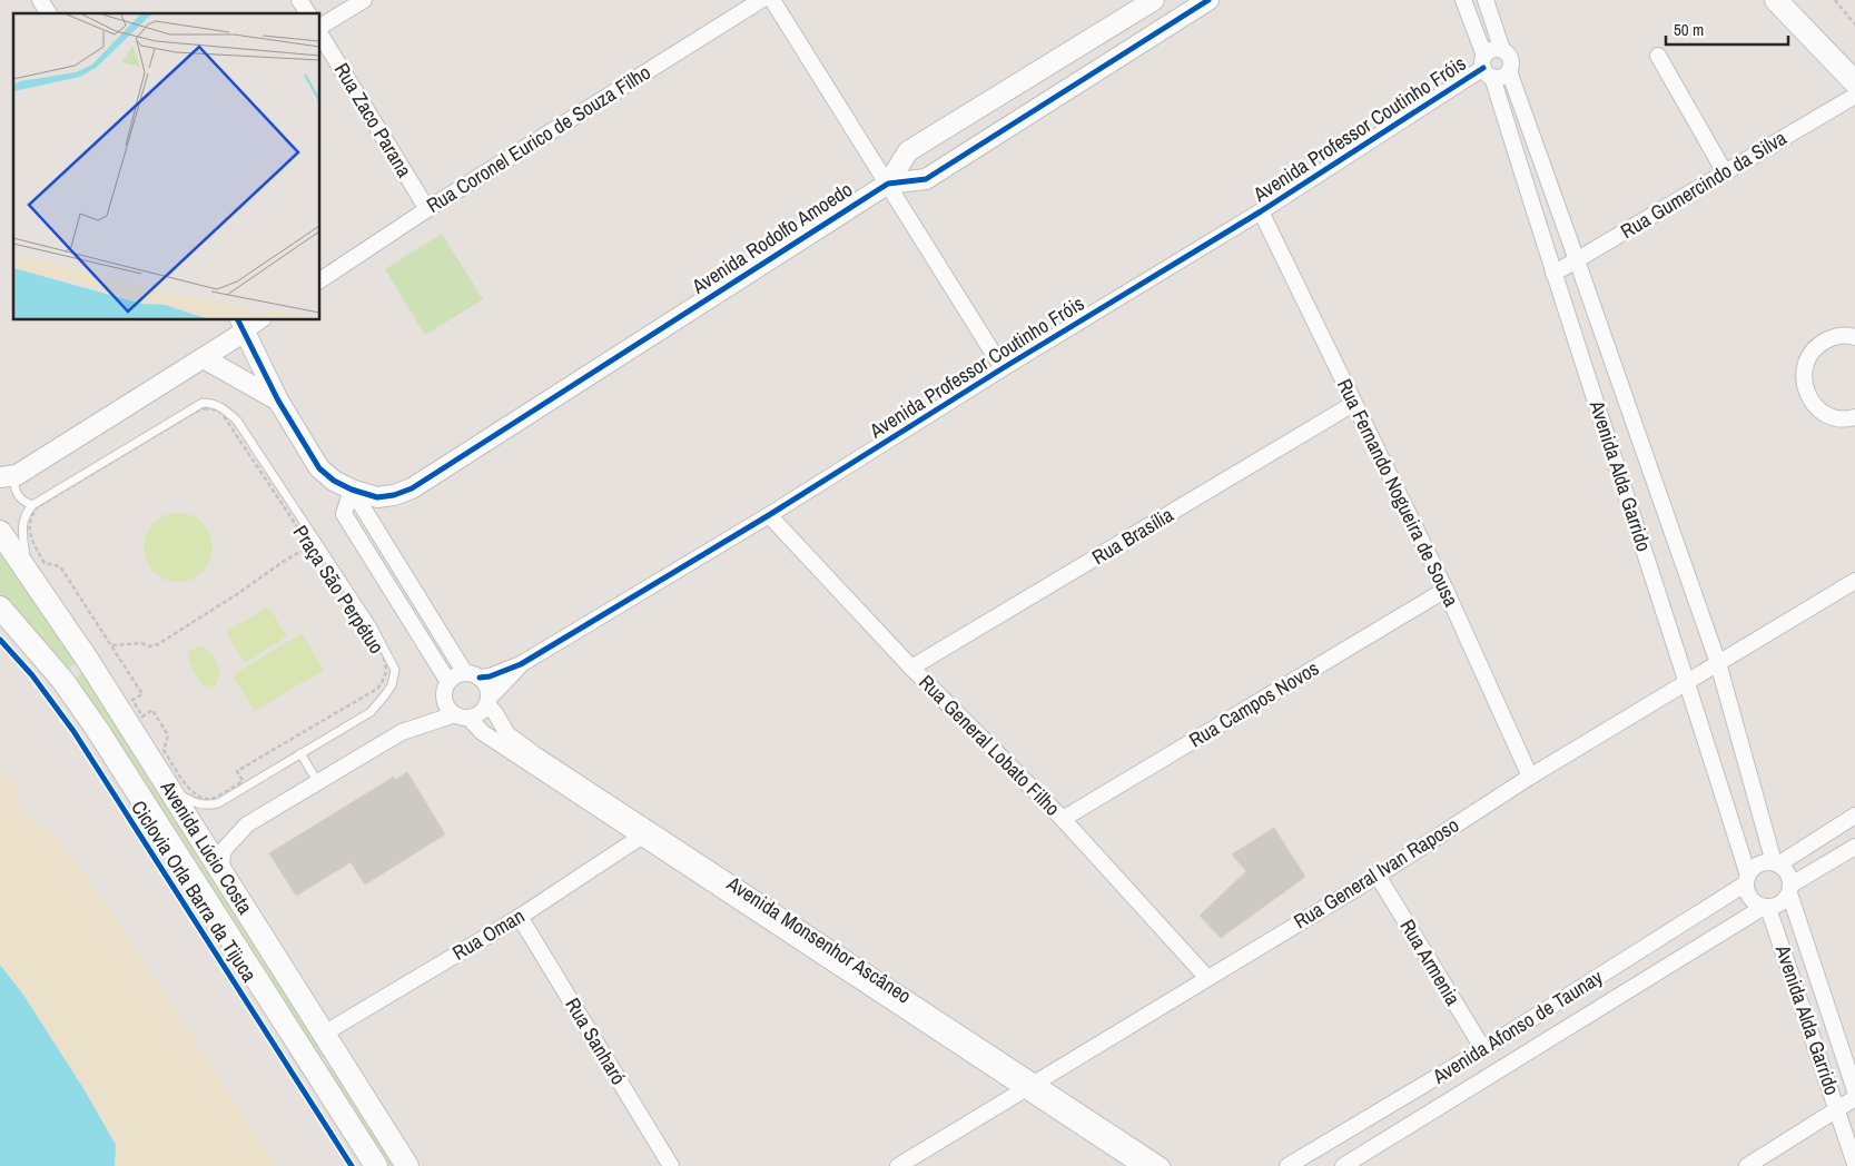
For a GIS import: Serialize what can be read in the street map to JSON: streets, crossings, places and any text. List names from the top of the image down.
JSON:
{
  "streets": {
    "main road": ["Avenida Lúcio Costa"],
    "street": [
      "Rua Zaco Parana",
      "Avenida Professor Coutinho Fróis",
      "Rua Coronel Eurico de Souza Filho",
      "Rua Gumercindo da Silva",
      "Avenida Rodolfo Amoedo",
      "Avenida Alda Garrido",
      "Rua Fernando Nogueira de Sousa",
      "Rua Brasília",
      "Rua Campos Novos",
      "Rua General Lobato Filho",
      "Rua General Ivan Raposo",
      "Rua Oman",
      "Avenida Monsenhor Ascâneo",
      "Rua Armenia",
      "Avenida Afonso de Taunay",
      "Rua Sanharó"
    ],
    "lane": ["Praça São Perpétuo"],
    "cycle path": ["Ciclovia Orla Barra da Tijuca"]
  },
  "crossings": [
    ["Rua Zaco Parana", "Rua Coronel Eurico de Souza Filho"],
    ["Avenida Professor Coutinho Fróis", "Avenida Alda Garrido"],
    ["Avenida Professor Coutinho Fróis", "Rua Fernando Nogueira de Sousa"],
    ["Avenida Professor Coutinho Fróis", "Rua General Lobato Filho"],
    ["Avenida Professor Coutinho Fróis", "Avenida Monsenhor Ascâneo"],
    ["Rua Gumercindo da Silva", "Avenida Alda Garrido"],
    ["Avenida Alda Garrido", "Rua General Ivan Raposo"],
    ["Avenida Alda Garrido", "Avenida Afonso de Taunay"],
    ["Rua Fernando Nogueira de Sousa", "Rua Brasília"],
    ["Rua Fernando Nogueira de Sousa", "Rua Campos Novos"],
    ["Rua Fernando Nogueira de Sousa", "Rua General Ivan Raposo"],
    ["Rua Brasília", "Rua General Lobato Filho"],
    ["Praça São Perpétuo", "Avenida Lúcio Costa"],
    ["Rua Campos Novos", "Rua General Lobato Filho"],
    ["Rua General Lobato Filho", "Rua General Ivan Raposo"],
    ["Avenida Lúcio Costa", "Rua Oman"],
    ["Rua General Ivan Raposo", "Avenida Monsenhor Ascâneo"],
    ["Rua General Ivan Raposo", "Rua Armenia"],
    ["Rua Oman", "Avenida Monsenhor Ascâneo"],
    ["Rua Oman", "Rua Sanharó"],
    ["Rua Armenia", "Avenida Afonso de Taunay"]
  ],
  "scale_bar": "50 m"
}
